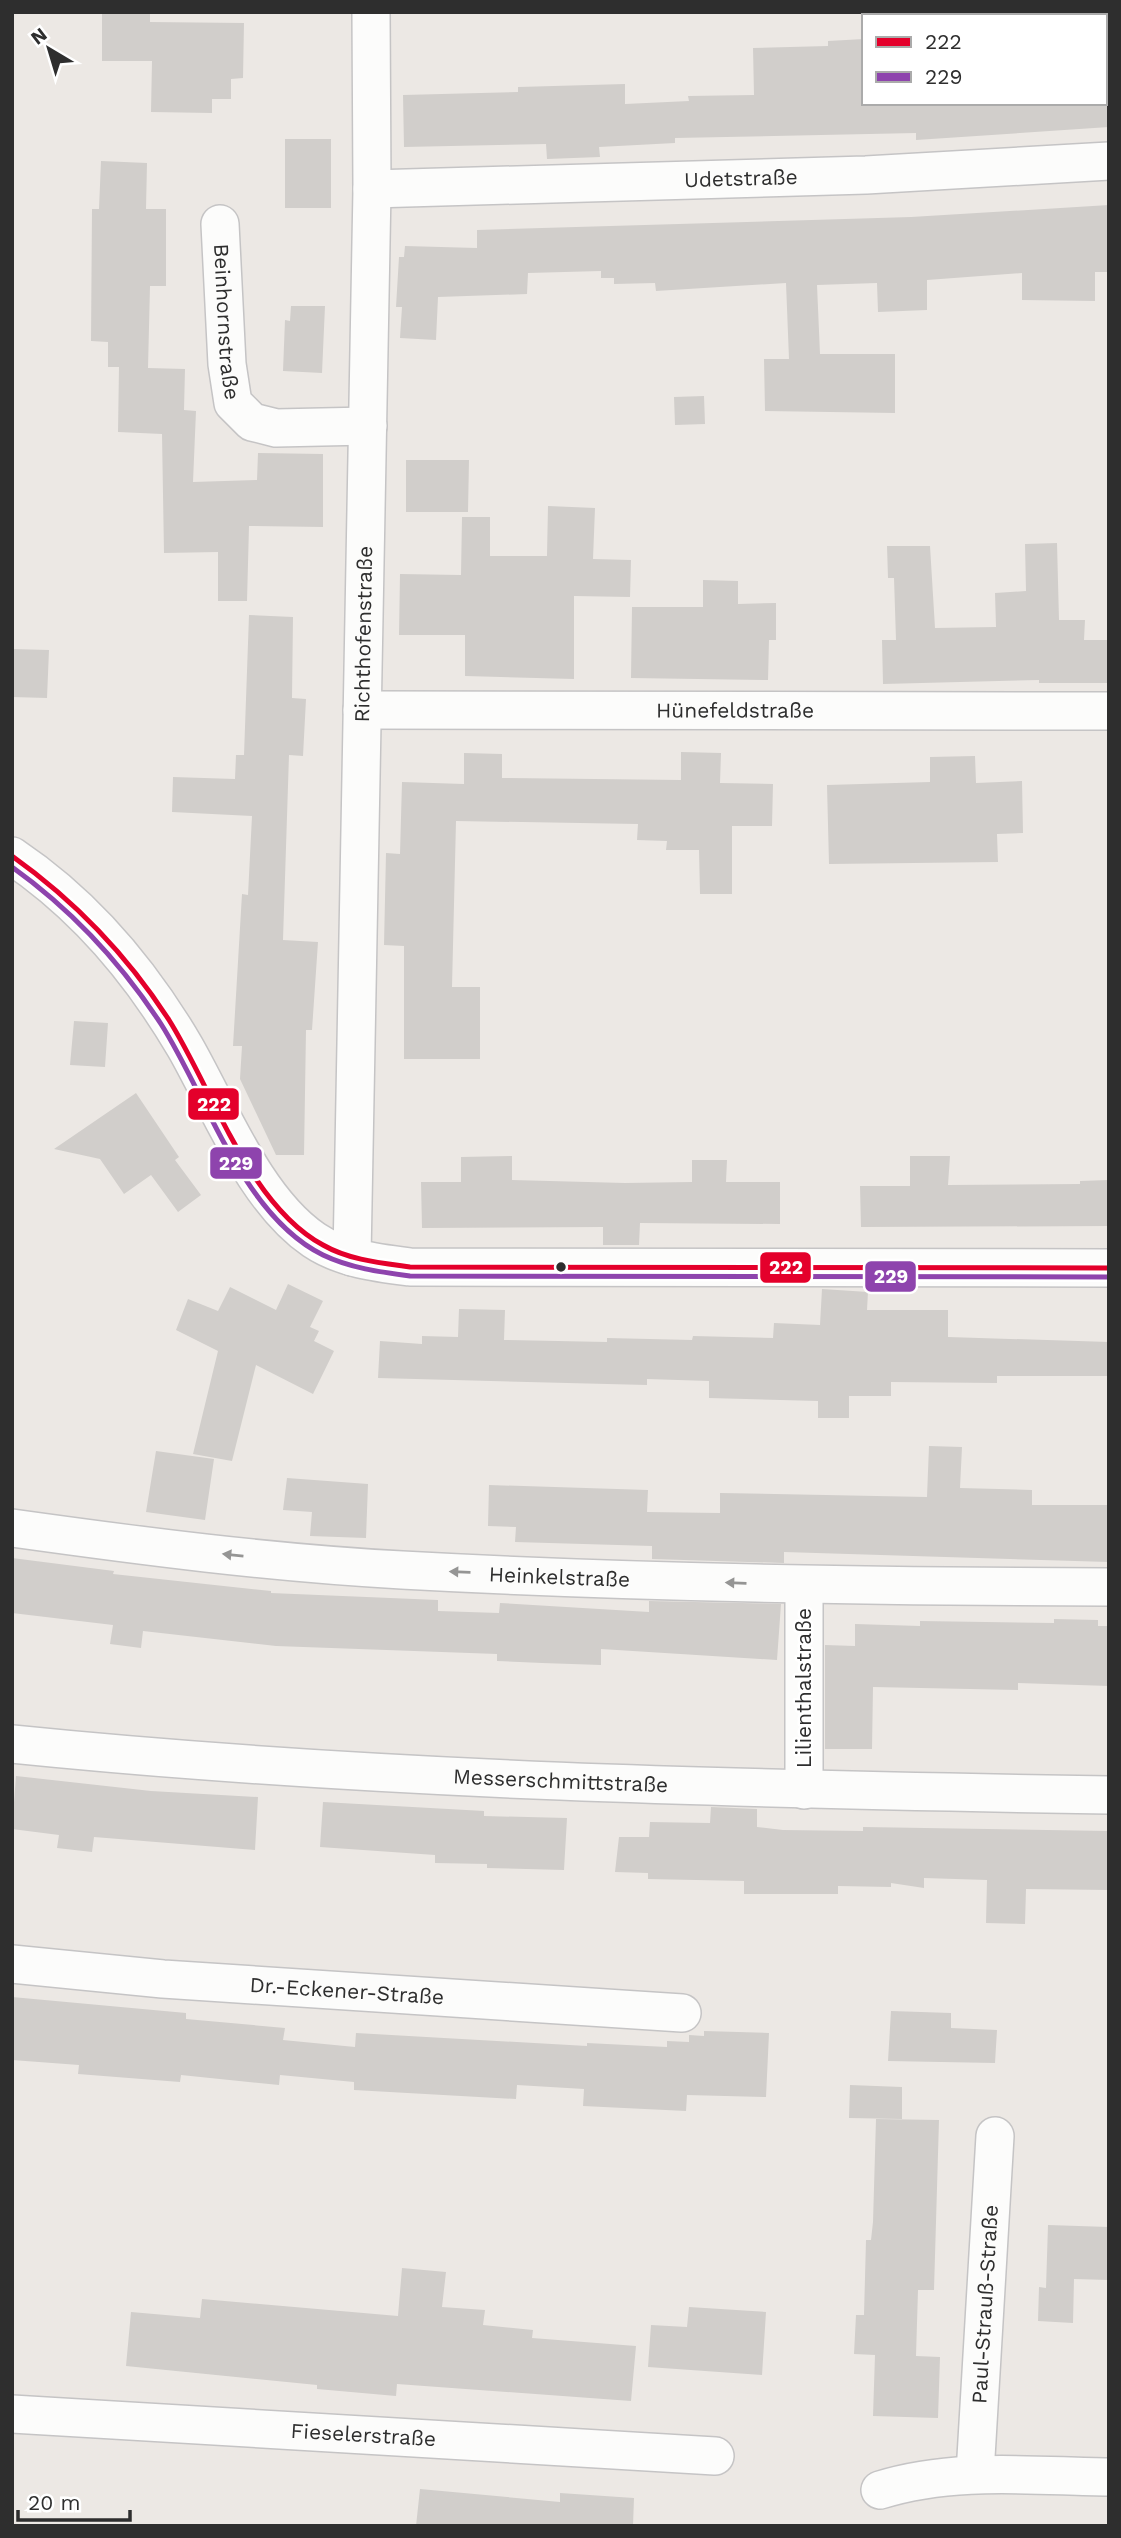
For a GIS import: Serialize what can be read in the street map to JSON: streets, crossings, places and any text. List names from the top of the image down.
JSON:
{
  "streets": {
    "street": [
      "Udetstraße",
      "Beinhornstraße",
      "Richthofenstraße",
      "Hünefeldstraße",
      "Heinkelstraße",
      "Lilienthalstraße",
      "Messerschmittstraße",
      "Dr.-Eckener-Straße",
      "Paul-Strauß-Straße",
      "Fieselerstraße"
    ]
  },
  "crossings": [
    ["Udetstraße", "Richthofenstraße"],
    ["Beinhornstraße", "Richthofenstraße"],
    ["Richthofenstraße", "Hünefeldstraße"],
    ["Heinkelstraße", "Lilienthalstraße"],
    ["Lilienthalstraße", "Messerschmittstraße"]
  ],
  "lines": ["transit line 222", "transit line 229"],
  "legend": ["222", "229"],
  "scale_bar": "20 m",
  "north": "top left"
}
